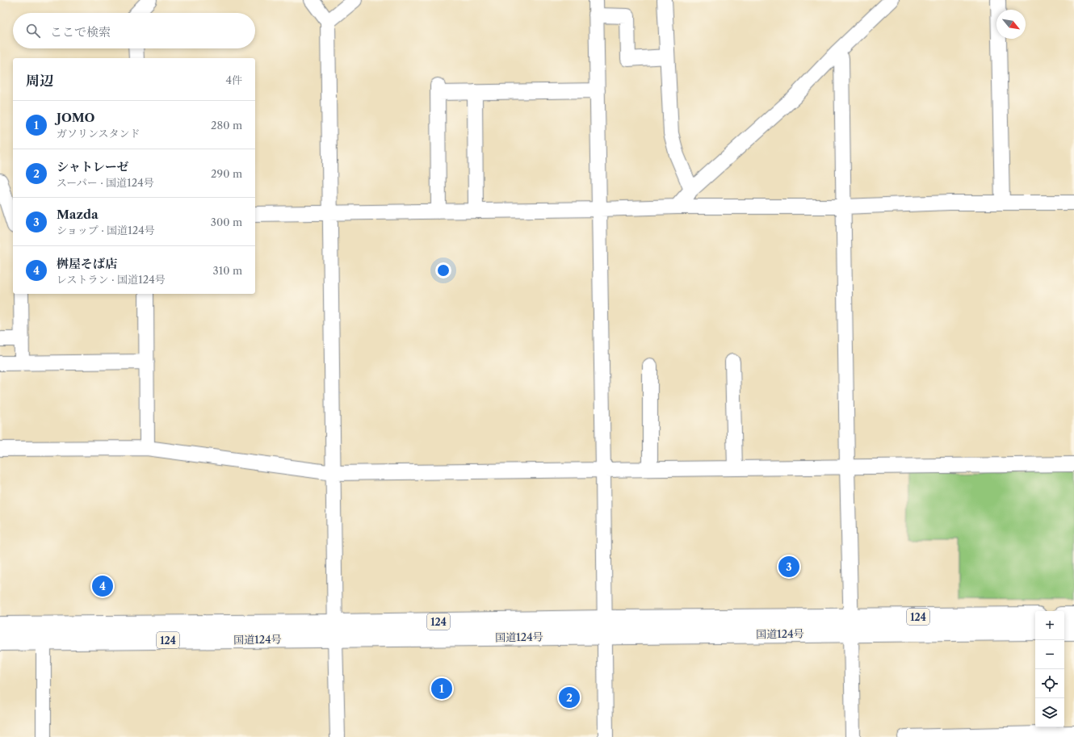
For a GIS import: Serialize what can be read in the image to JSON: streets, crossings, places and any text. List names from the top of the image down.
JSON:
{
  "streets": {
    "highway": ["124", "国道124号"]
  },
  "north": "bottom right",
  "page": {
    "search": "ここで検索",
    "heading": ["周辺", "4件"],
    "list": [
      {
        "mark": "1",
        "name": "JOMO",
        "note": "ガソリンスタンド",
        "value": "280 m"
      },
      {
        "mark": "2",
        "name": "シャトレーゼ",
        "note": "スーパー · 国道124号",
        "value": "290 m"
      },
      {
        "mark": "3",
        "name": "Mazda",
        "note": "ショップ · 国道124号",
        "value": "300 m"
      },
      {
        "mark": "4",
        "name": "桝屋そば店",
        "note": "レストラン · 国道124号",
        "value": "310 m"
      }
    ],
    "pins": [
      "3",
      "4",
      "1",
      "2"
    ],
    "map_buttons": ["+", "−"]
  }
}
